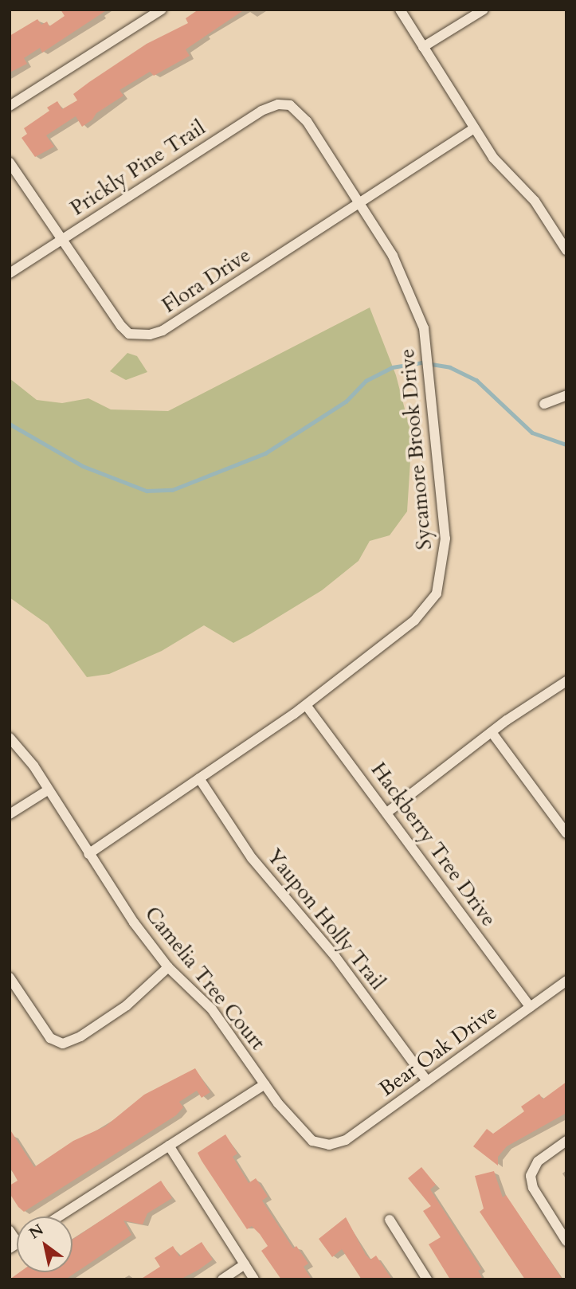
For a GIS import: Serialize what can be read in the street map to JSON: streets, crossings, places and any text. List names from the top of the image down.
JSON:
{
  "streets": {
    "street": [
      "Prickly Pine Trail",
      "Flora Drive",
      "Sycamore Brook Drive",
      "Hackberry Tree Drive",
      "Yaupon Holly Trail",
      "Camelia Tree Court",
      "Bear Oak Drive"
    ]
  },
  "crossings": [
    ["Prickly Pine Trail", "Flora Drive"],
    ["Prickly Pine Trail", "Sycamore Brook Drive"],
    ["Flora Drive", "Sycamore Brook Drive"],
    ["Sycamore Brook Drive", "Hackberry Tree Drive"],
    ["Sycamore Brook Drive", "Yaupon Holly Trail"],
    ["Sycamore Brook Drive", "Camelia Tree Court"],
    ["Hackberry Tree Drive", "Bear Oak Drive"],
    ["Yaupon Holly Trail", "Bear Oak Drive"],
    ["Camelia Tree Court", "Bear Oak Drive"]
  ],
  "north": "top left"
}
